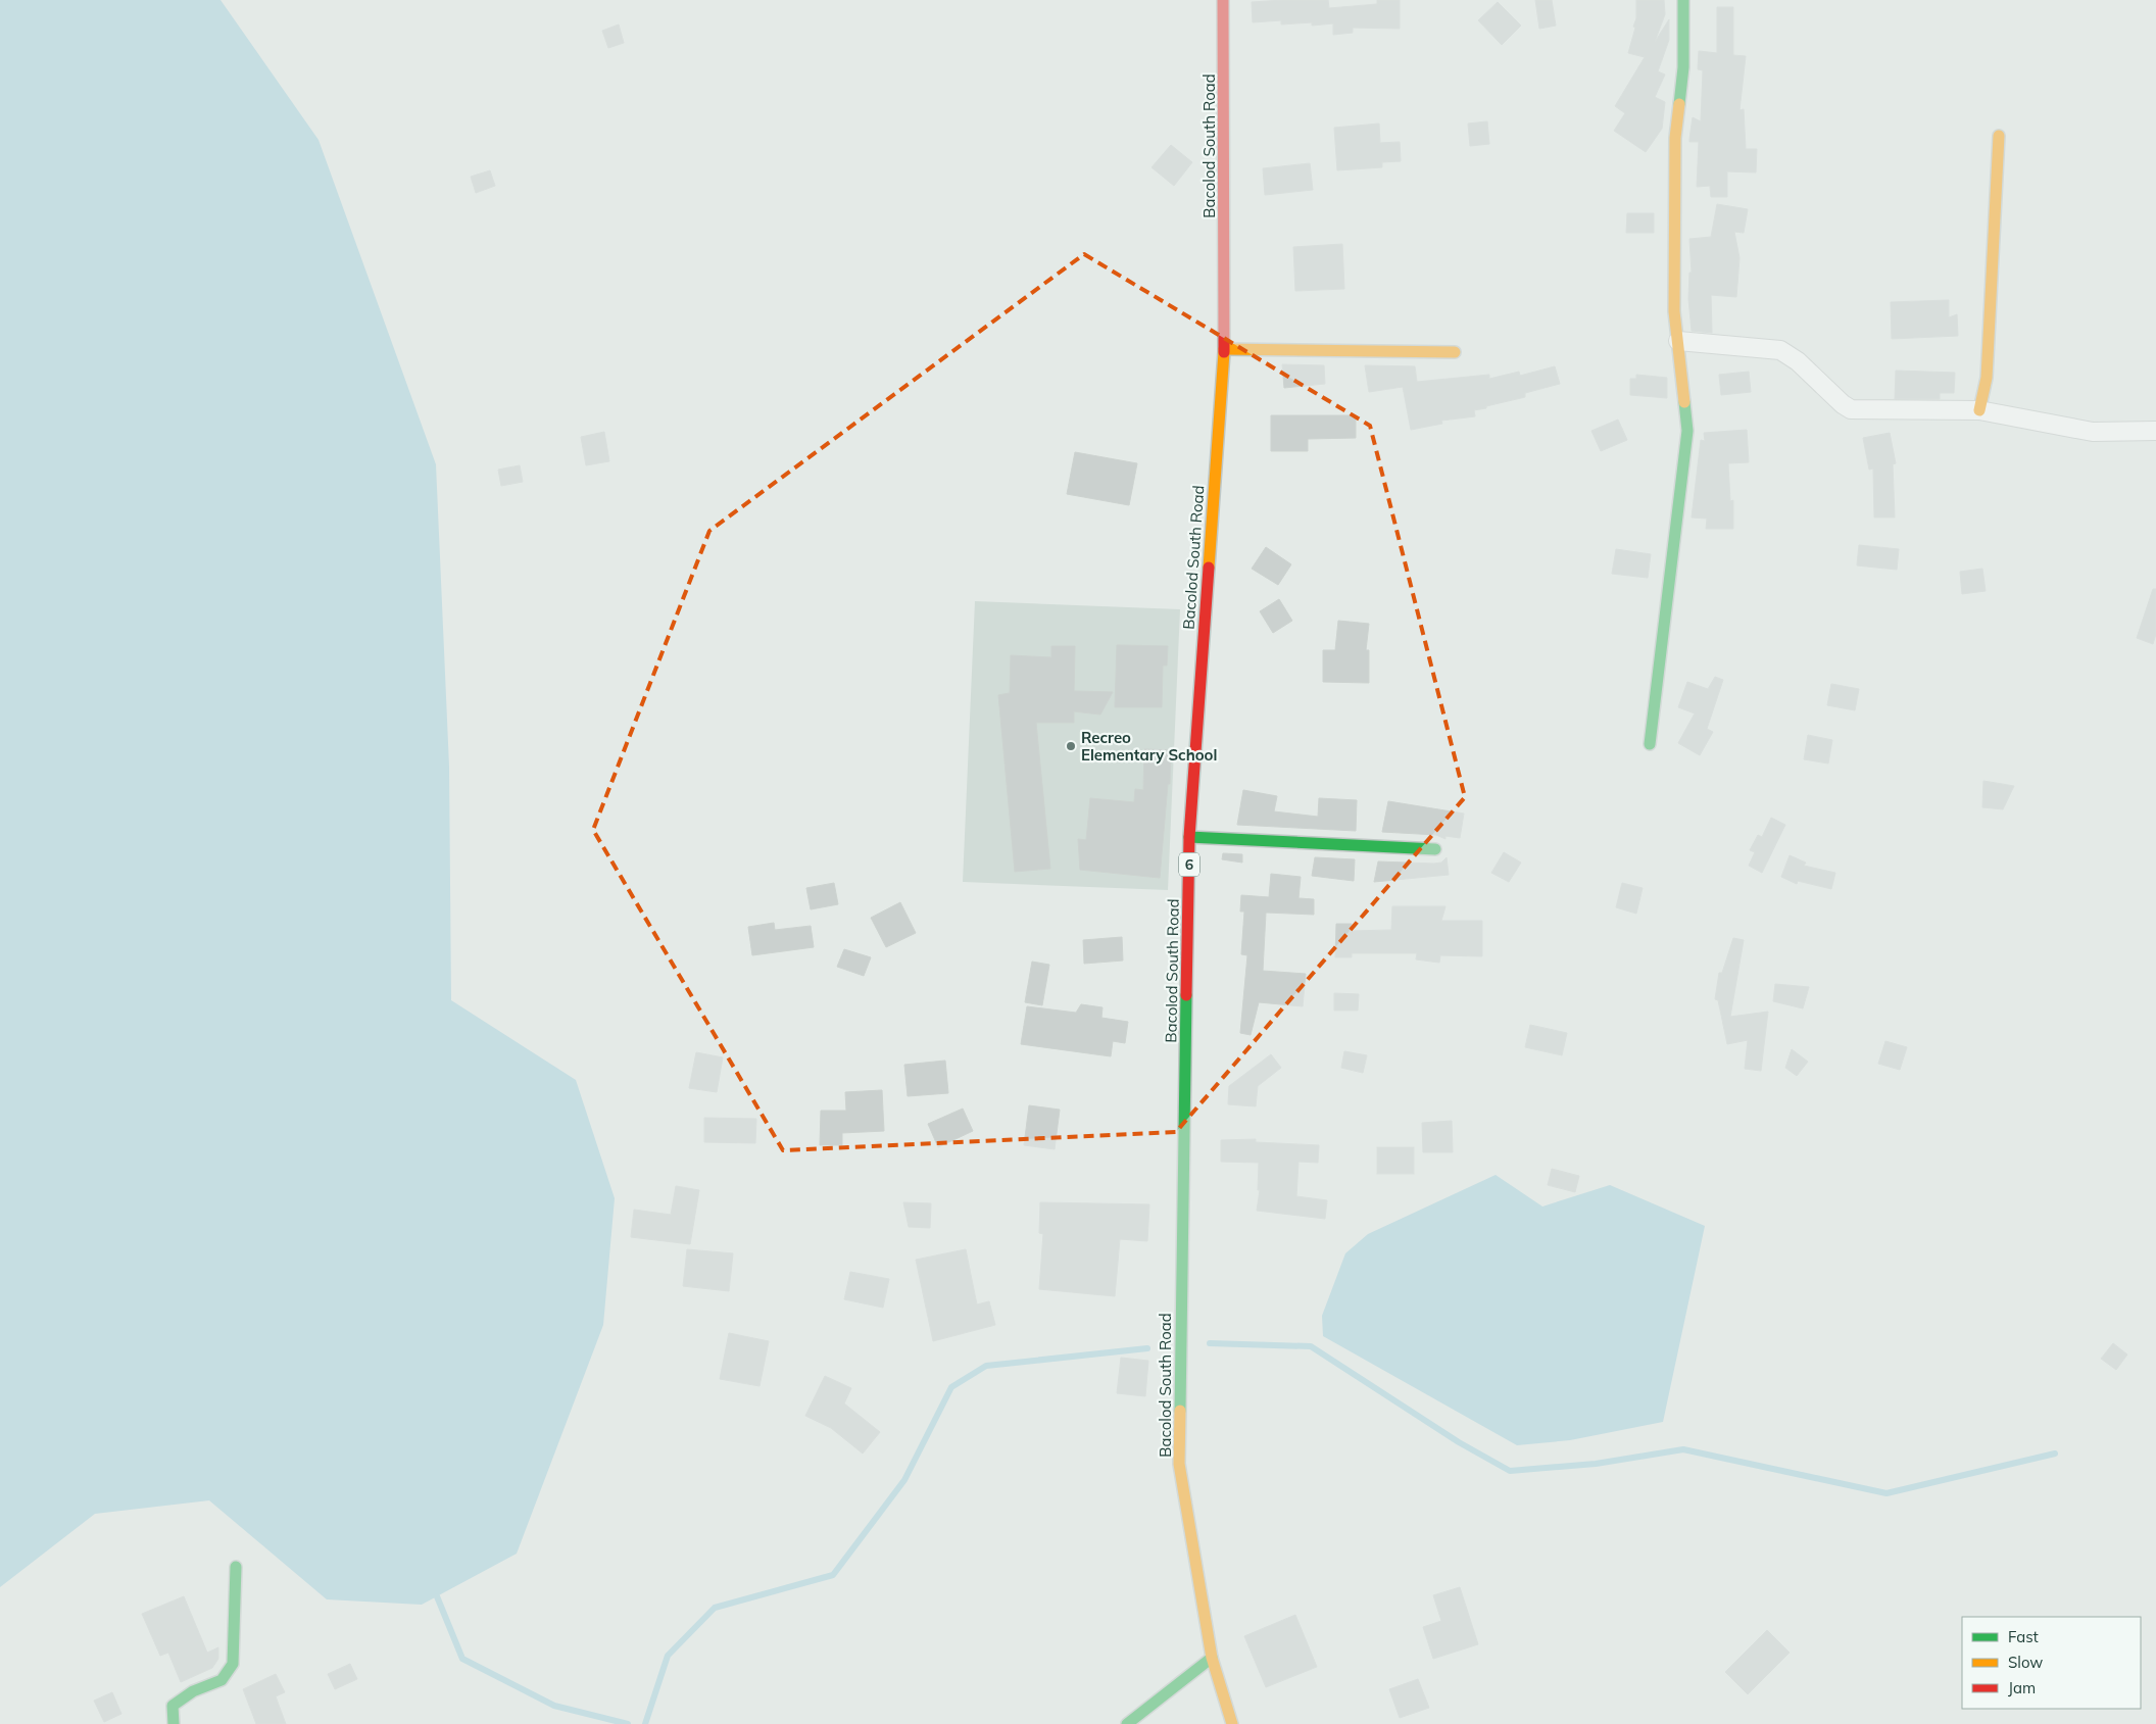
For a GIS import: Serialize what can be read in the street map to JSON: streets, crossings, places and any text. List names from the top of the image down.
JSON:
{
  "streets": {
    "main road": ["Bacolod South Road", "6"]
  },
  "places": ["Recreo Elementary School"],
  "legend": ["Fast", "Slow", "Jam"]
}
